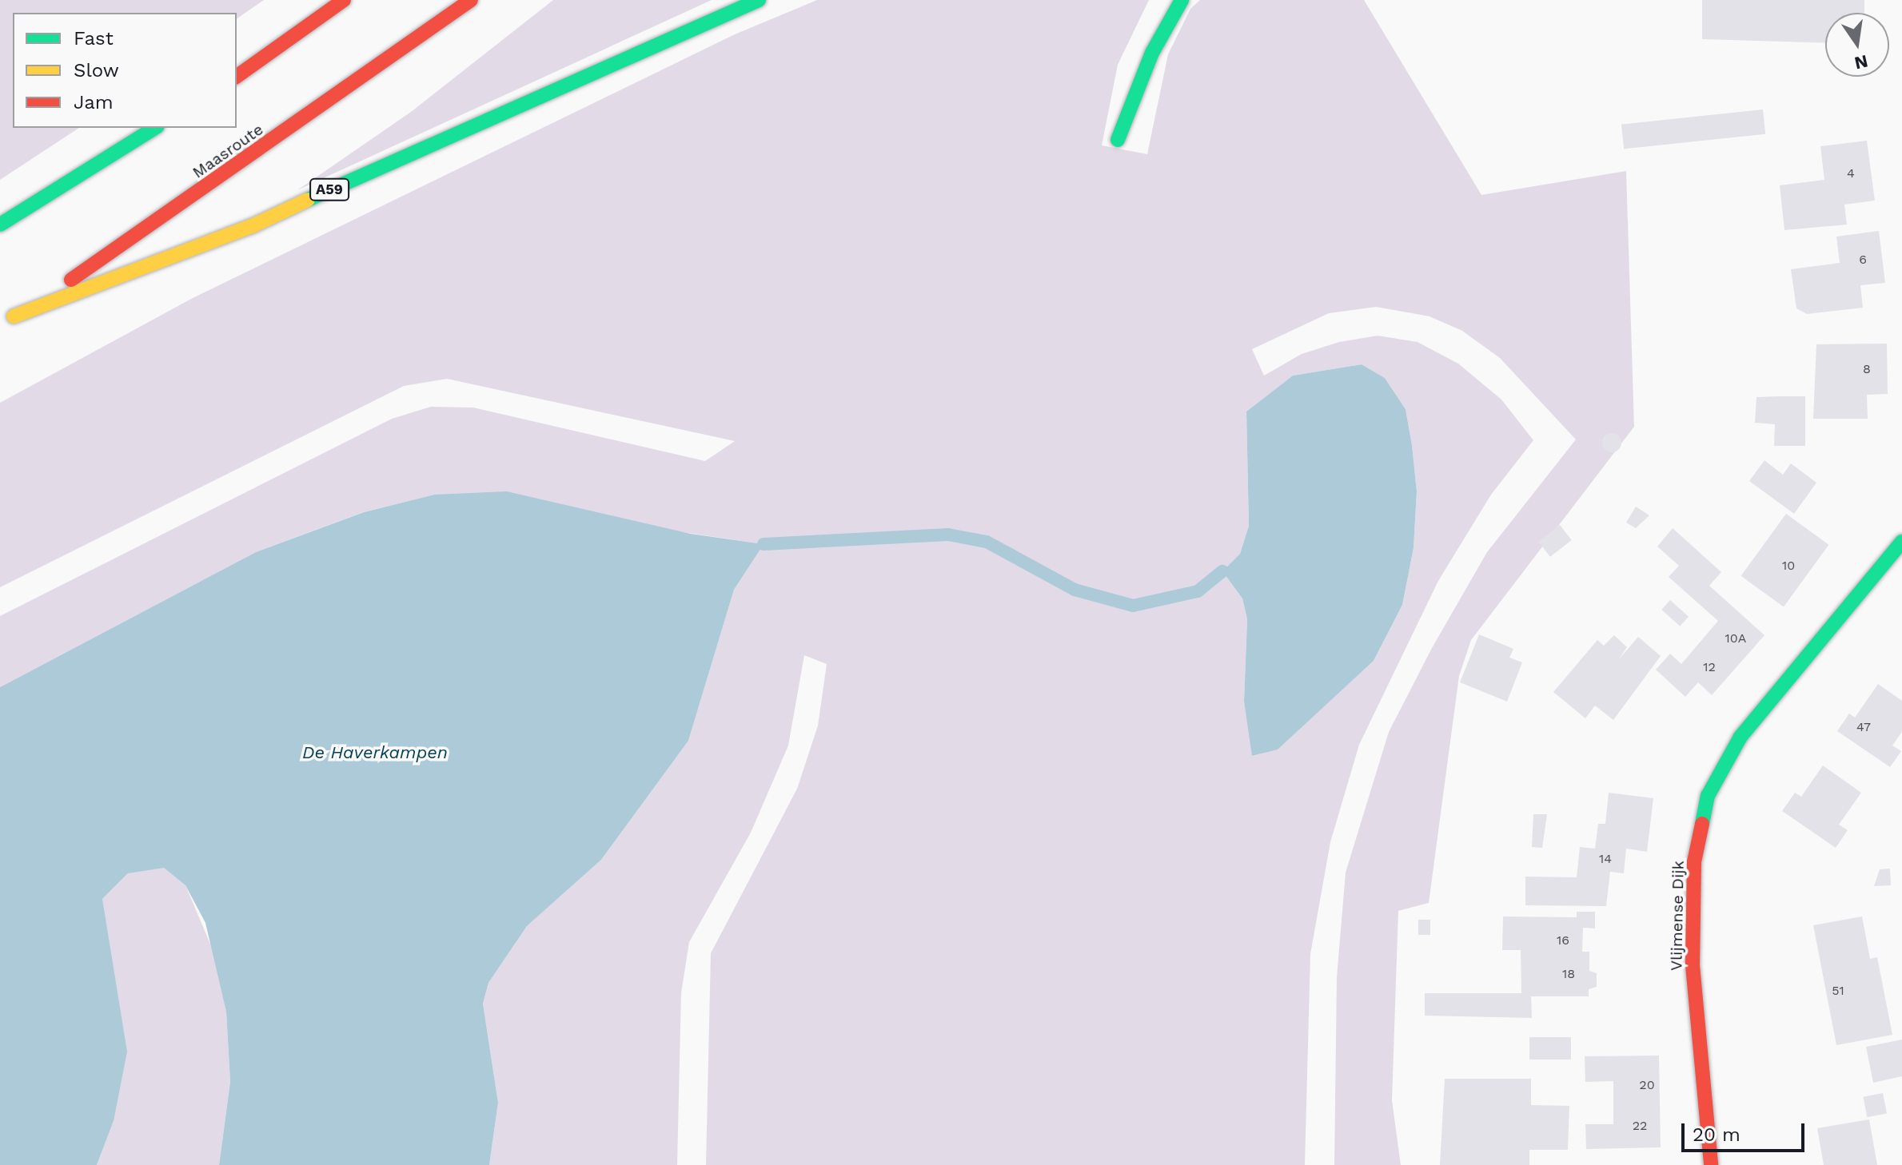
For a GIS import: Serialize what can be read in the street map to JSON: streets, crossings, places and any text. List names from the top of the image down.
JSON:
{
  "streets": {
    "main road": ["Maasroute", "A59", "Vlijmense Dijk"]
  },
  "crossings": [
    ["Maasroute", "A59"]
  ],
  "water": ["De Haverkampen"],
  "house_numbers": [
    "4",
    "6",
    "8",
    "10",
    "10A",
    "12",
    "47",
    "14",
    "16",
    "18",
    "51",
    "20",
    "22"
  ],
  "legend": ["Fast", "Slow", "Jam"],
  "scale_bar": "20 m",
  "north": "bottom"
}
